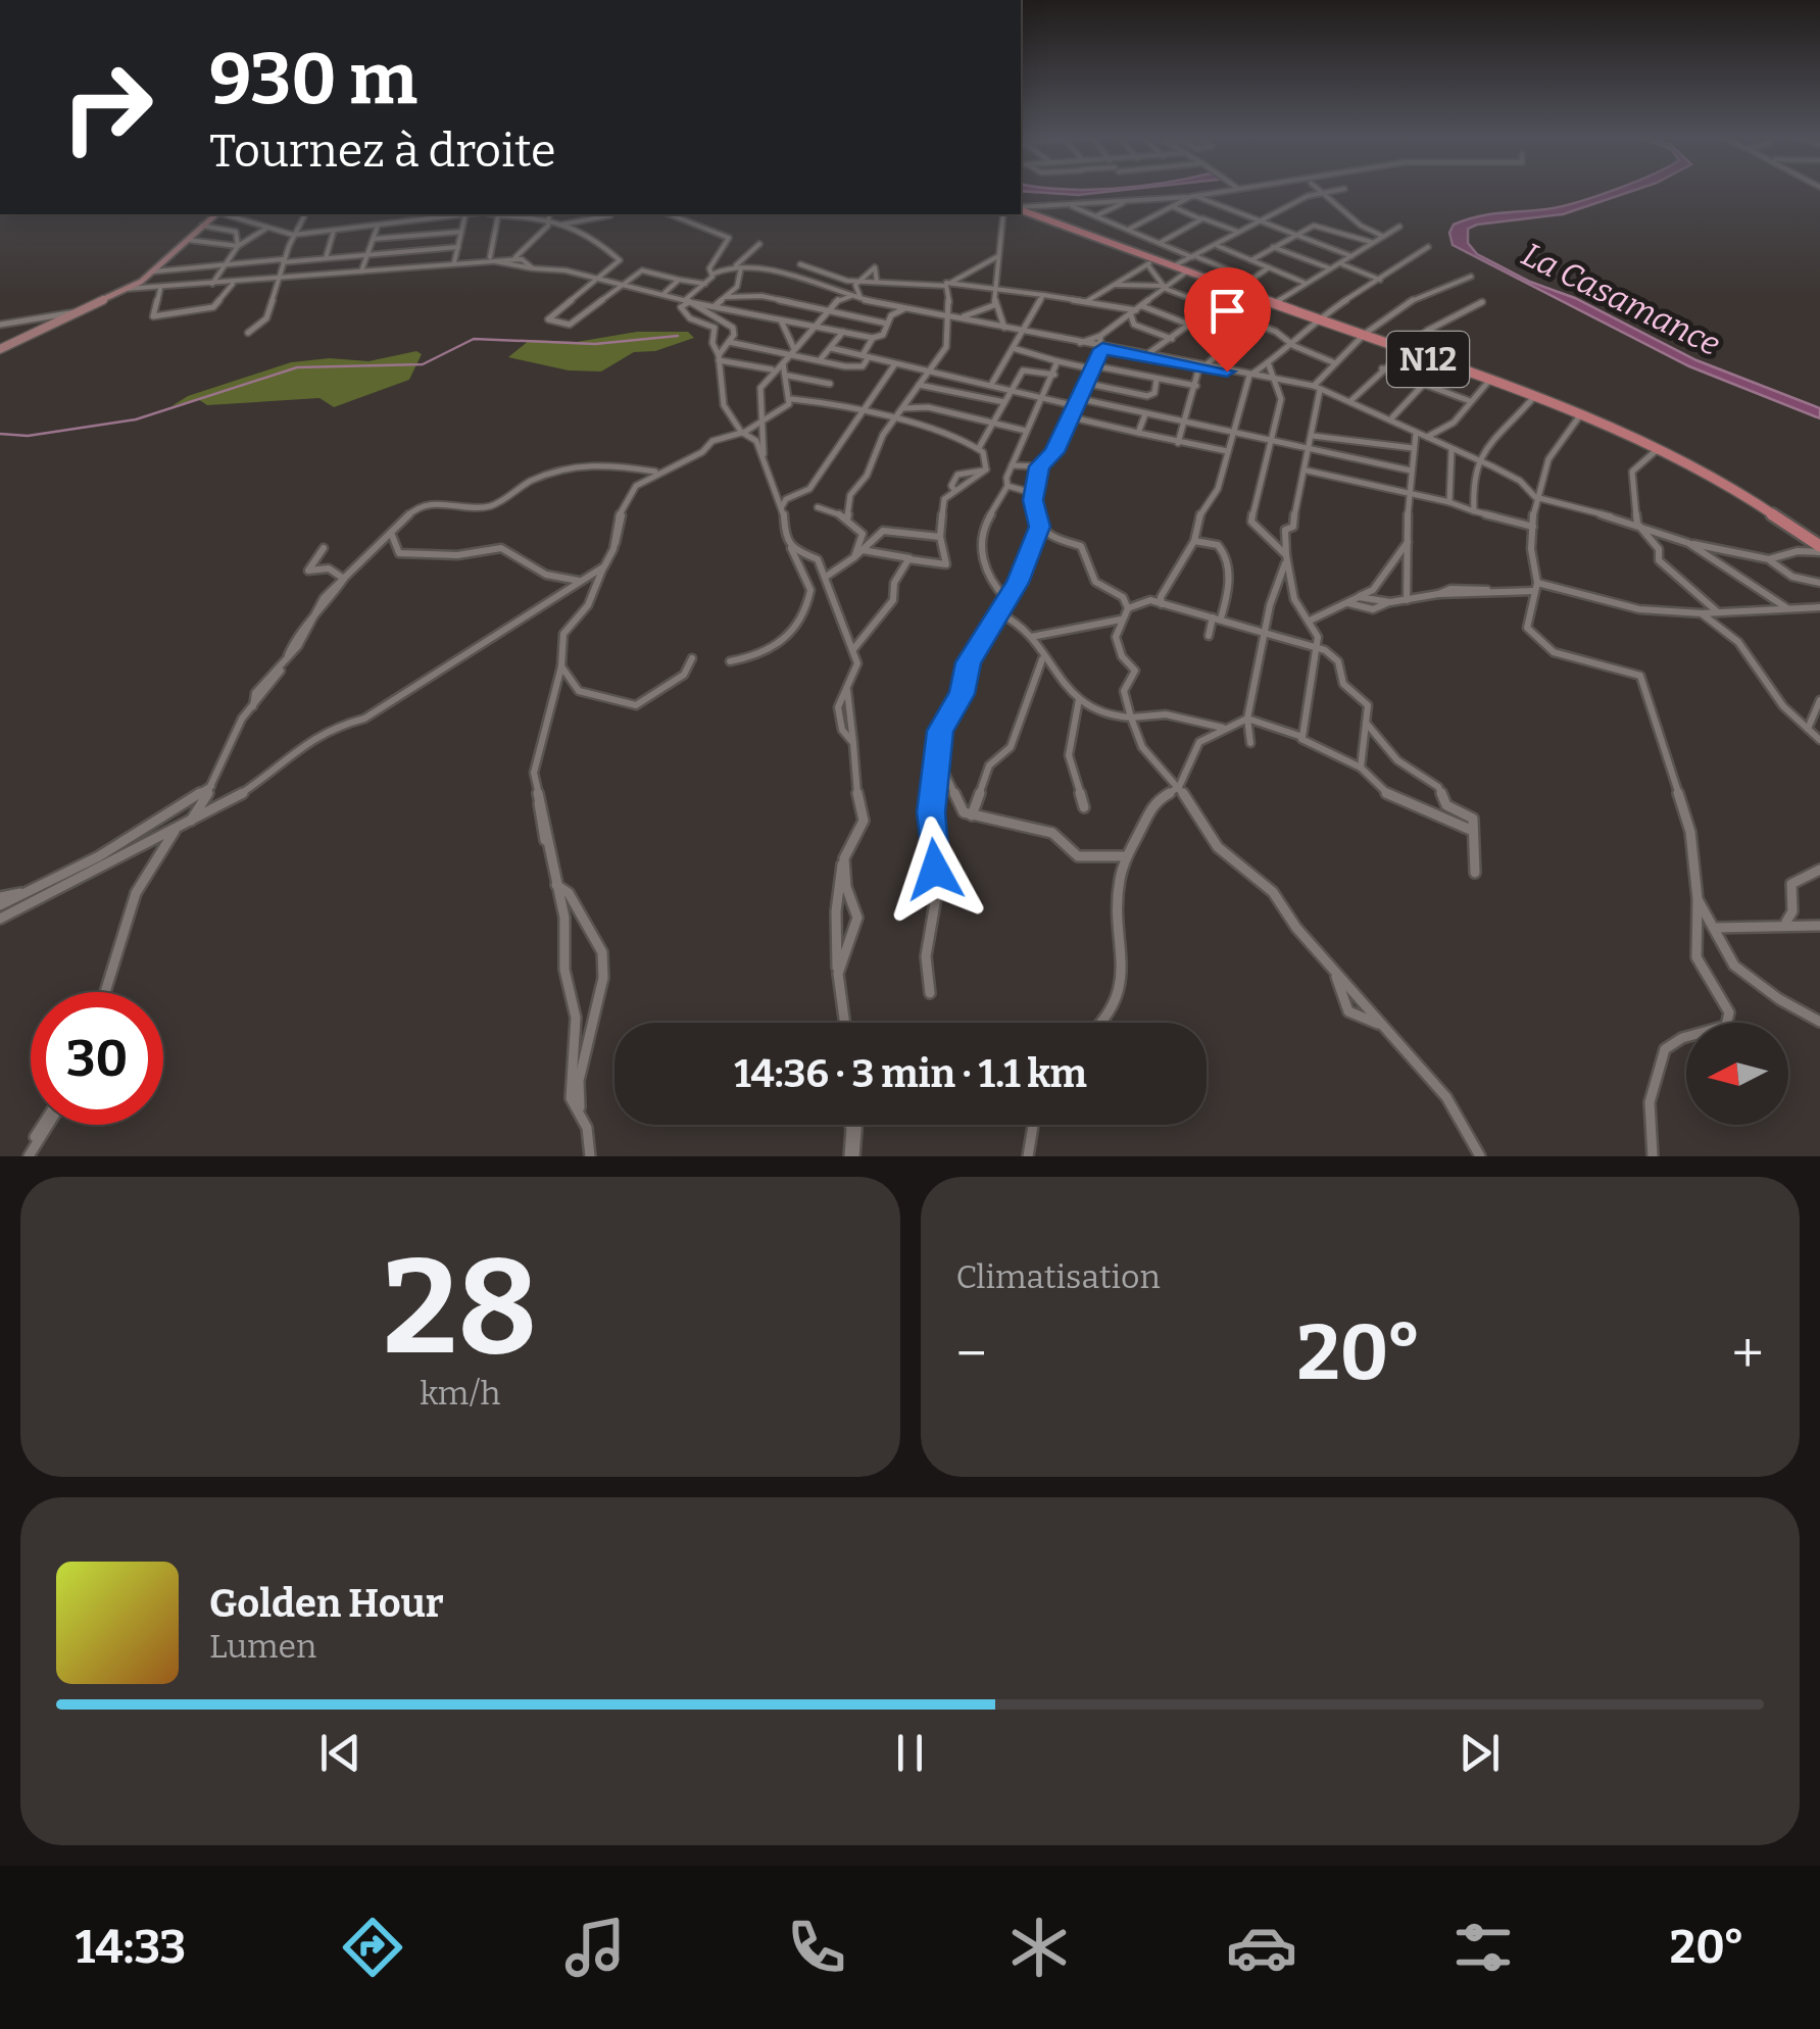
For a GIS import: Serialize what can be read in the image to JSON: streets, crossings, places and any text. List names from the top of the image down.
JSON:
{
  "streets": {
    "main road": ["N12"]
  },
  "water": ["La Casamance"],
  "north": "left",
  "page": {
    "turn": ["930 m", "Tournez à droite"],
    "limit": "30",
    "trip": "14:36 · 3 min · 1.1 km",
    "tile": [
      ["28", "km/h"],
      "Climatisation"
    ],
    "heat": ["−", "20°", "+"],
    "song": ["Golden Hour", "Lumen"],
    "tabs": ["14:33", "20°"]
  }
}
